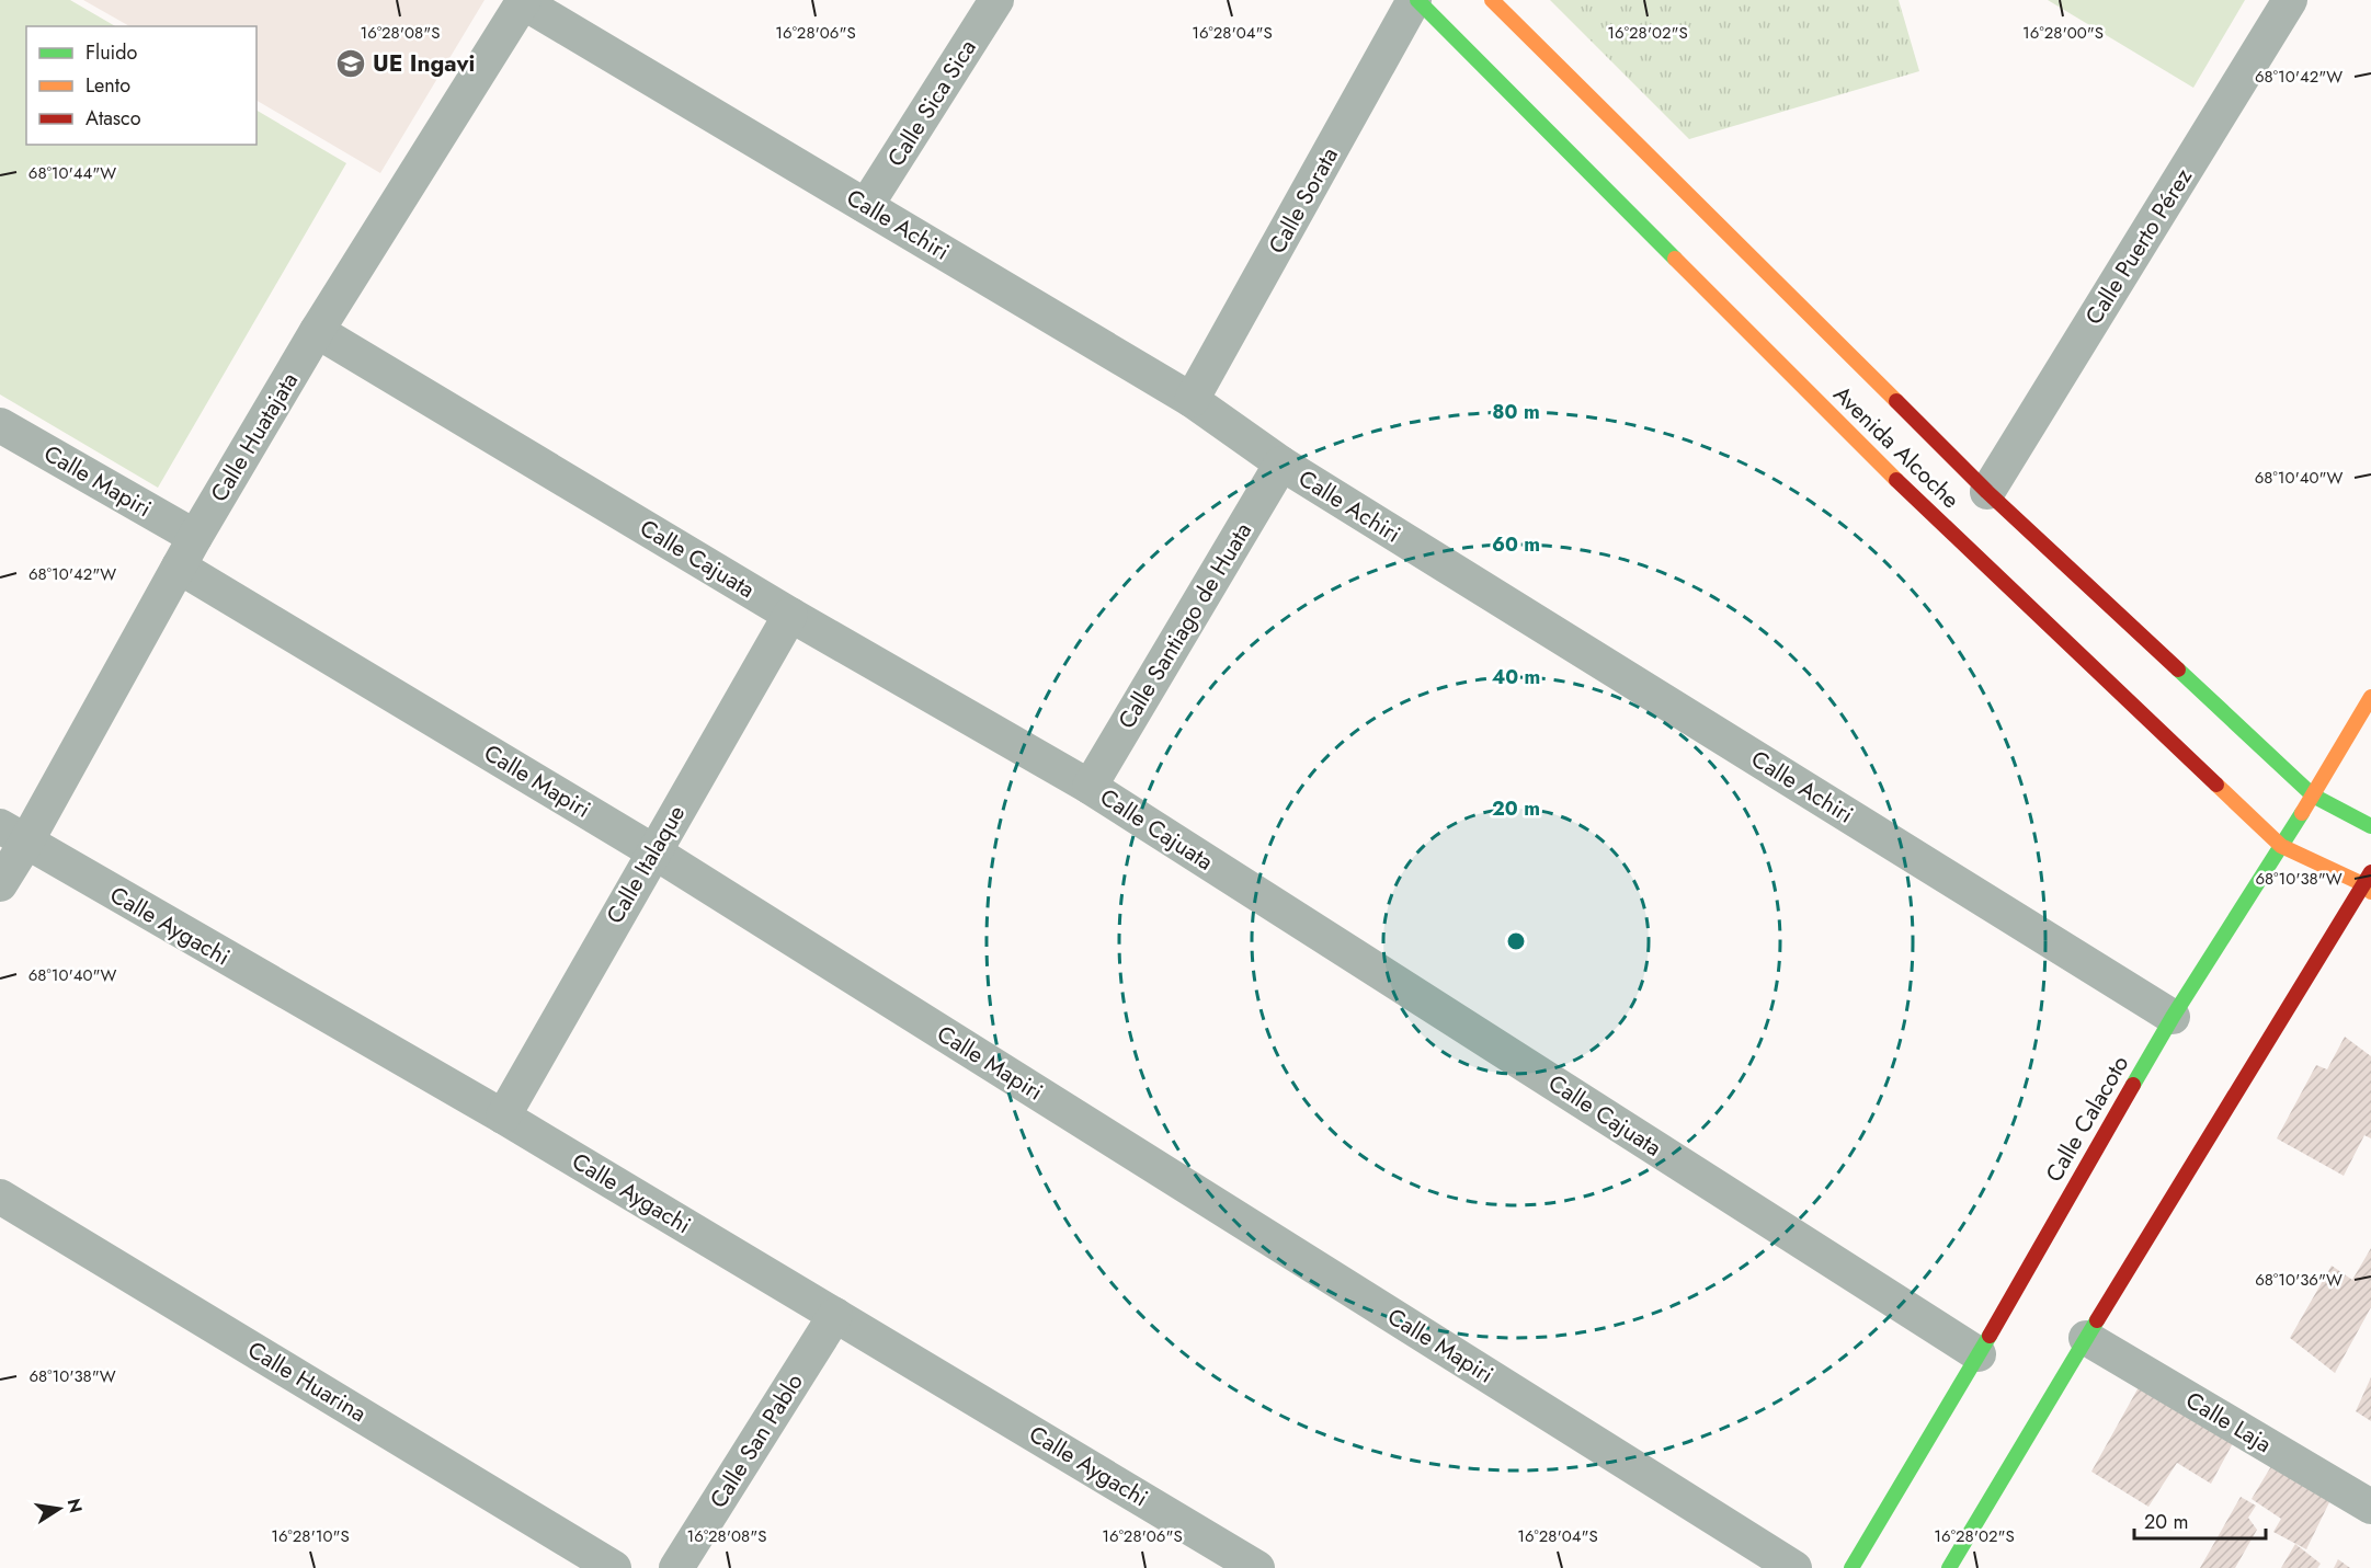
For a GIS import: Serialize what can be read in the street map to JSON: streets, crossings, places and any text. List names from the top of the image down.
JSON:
{
  "streets": {
    "street": [
      "Calle Sica Sica",
      "Calle Sorata",
      "Calle Achiri",
      "Calle Puerto Pérez",
      "Calle Huatajata",
      "Avenida Alcoche",
      "Calle Mapiri",
      "Calle Cajuata",
      "Calle Santiago de Huata",
      "Calle Italaque",
      "Calle Aygachi",
      "Calle Calacoto",
      "Calle Huarina",
      "Calle Laja",
      "Calle San Pablo"
    ]
  },
  "crossings": [
    ["Calle Sica Sica", "Calle Achiri"],
    ["Calle Sorata", "Calle Achiri"],
    ["Calle Sorata", "Avenida Alcoche"],
    ["Calle Achiri", "Calle Huatajata"],
    ["Calle Achiri", "Calle Santiago de Huata"],
    ["Calle Achiri", "Calle Calacoto"],
    ["Calle Puerto Pérez", "Avenida Alcoche"],
    ["Calle Huatajata", "Calle Mapiri"],
    ["Calle Huatajata", "Calle Cajuata"],
    ["Calle Huatajata", "Calle Aygachi"],
    ["Avenida Alcoche", "Calle Calacoto"],
    ["Calle Mapiri", "Calle Italaque"],
    ["Calle Cajuata", "Calle Santiago de Huata"],
    ["Calle Cajuata", "Calle Italaque"],
    ["Calle Cajuata", "Calle Calacoto"],
    ["Calle Italaque", "Calle Aygachi"],
    ["Calle Aygachi", "Calle San Pablo"]
  ],
  "places": {
    "school or university": ["UE Ingavi"]
  },
  "legend": ["Fluido", "Lento", "Atasco"],
  "scale_bar": "20 m",
  "north": "right",
  "coordinates": [
    "16°28'08\"S",
    "16°28'06\"S",
    "16°28'04\"S",
    "16°28'02\"S",
    "16°28'00\"S",
    "68°10'42\"W",
    "68°10'44\"W",
    "68°10'40\"W",
    "68°10'38\"W",
    "68°10'36\"W",
    "16°28'10\"S"
  ],
  "rings": [
    "80 m",
    "60 m",
    "40 m",
    "20 m"
  ]
}
